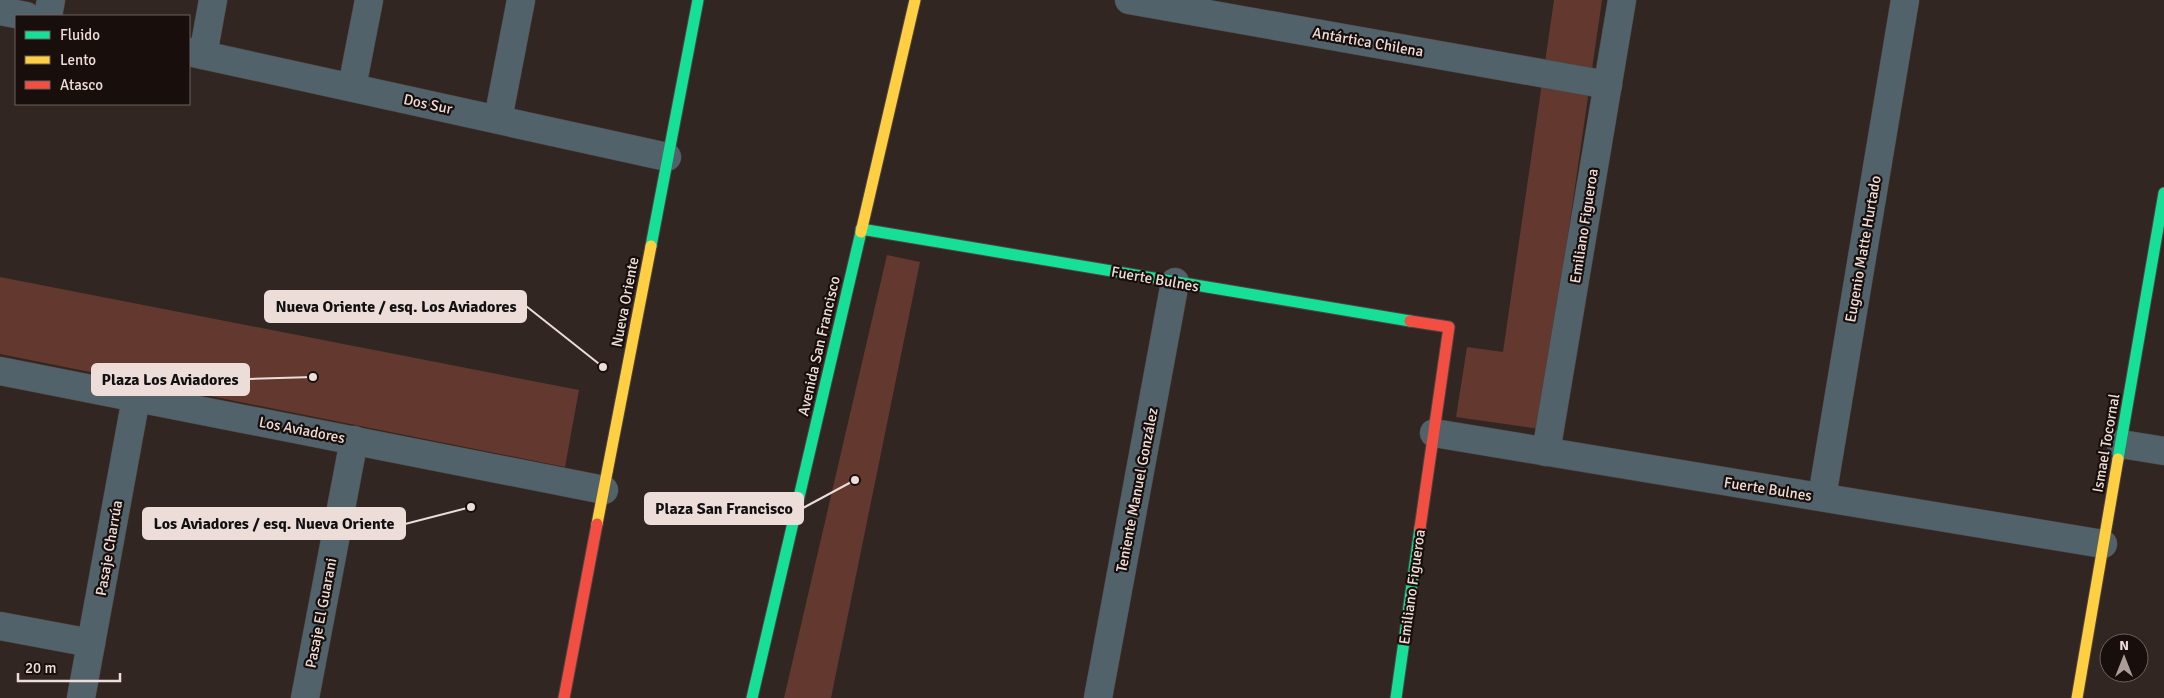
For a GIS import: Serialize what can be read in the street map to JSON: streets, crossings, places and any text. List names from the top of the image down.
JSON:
{
  "streets": {
    "street": [
      "Antártica Chilena",
      "Dos Sur",
      "Emiliano Figueroa",
      "Eugenio Matte Hurtado",
      "Fuerte Bulnes",
      "Nueva Oriente",
      "Avenida San Francisco",
      "Los Aviadores",
      "Ismael Tocornal",
      "Teniente Manuel González",
      "Pasaje Charrúa",
      "Pasaje El Guarani"
    ]
  },
  "crossings": [
    ["Antártica Chilena", "Emiliano Figueroa"],
    ["Dos Sur", "Nueva Oriente"],
    ["Emiliano Figueroa", "Fuerte Bulnes"],
    ["Eugenio Matte Hurtado", "Fuerte Bulnes"],
    ["Fuerte Bulnes", "Avenida San Francisco"],
    ["Fuerte Bulnes", "Ismael Tocornal"],
    ["Fuerte Bulnes", "Teniente Manuel González"],
    ["Nueva Oriente", "Los Aviadores"],
    ["Los Aviadores", "Pasaje Charrúa"],
    ["Los Aviadores", "Pasaje El Guarani"]
  ],
  "places": [
    "Nueva Oriente / esq. Los Aviadores",
    "Plaza Los Aviadores",
    "Plaza San Francisco",
    "Los Aviadores / esq. Nueva Oriente"
  ],
  "legend": ["Fluido", "Lento", "Atasco"],
  "scale_bar": "20 m",
  "north": "top"
}
